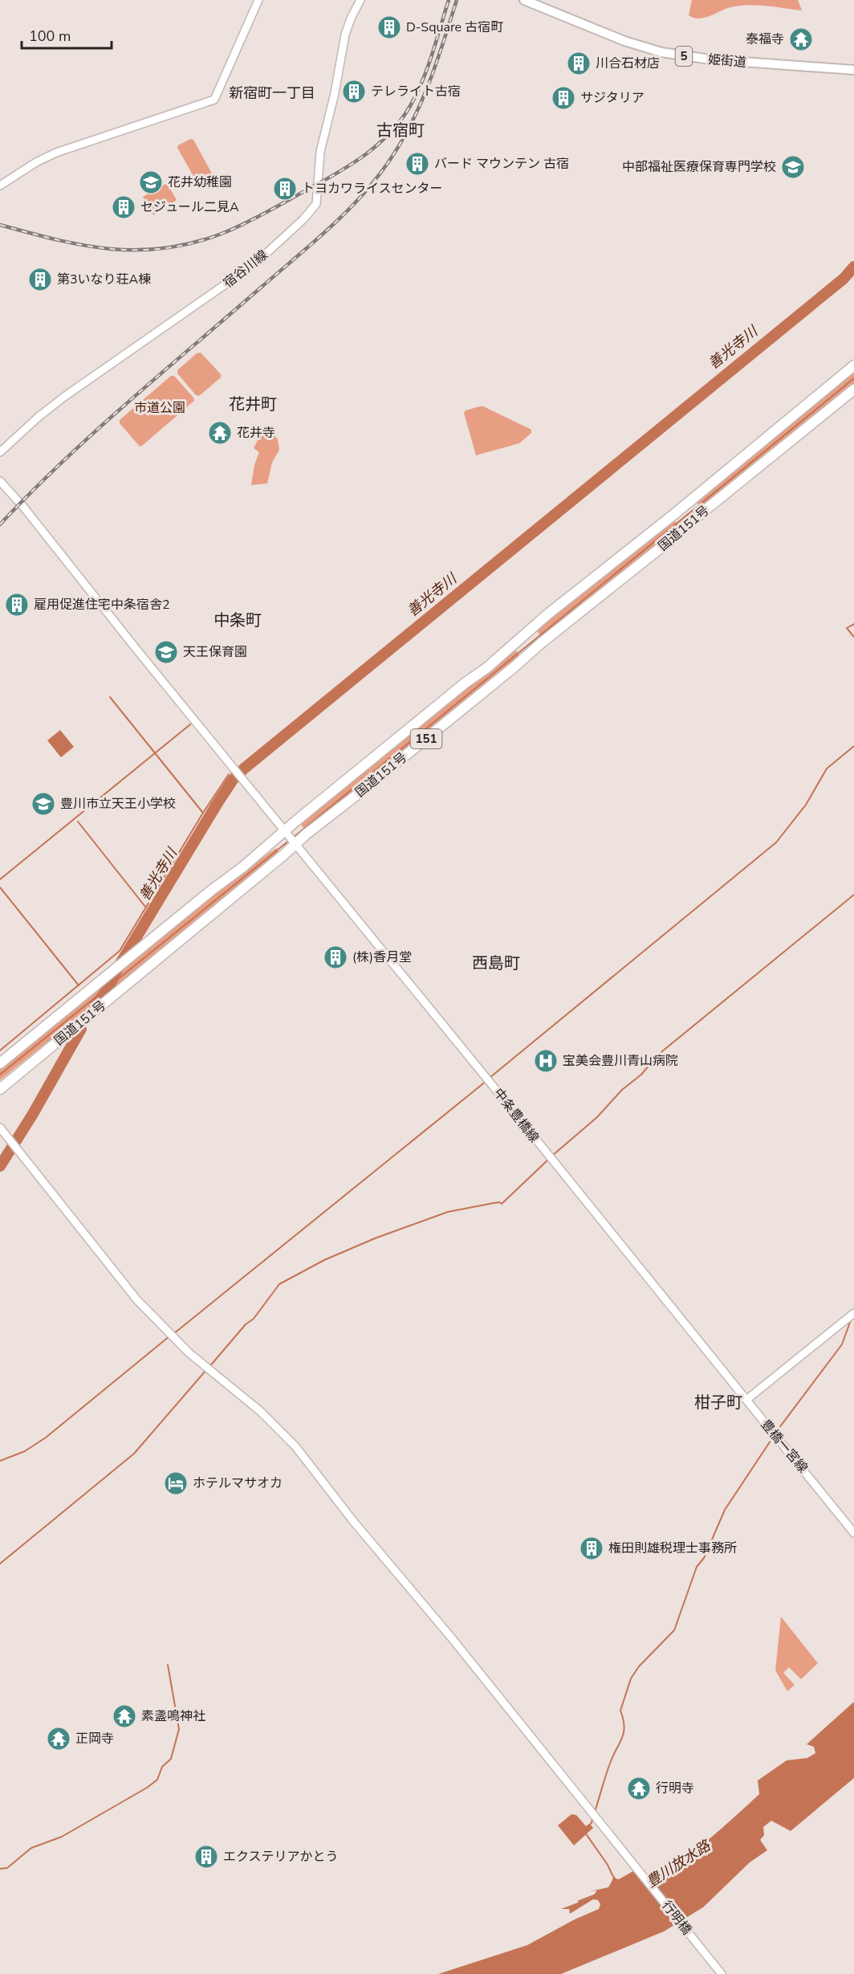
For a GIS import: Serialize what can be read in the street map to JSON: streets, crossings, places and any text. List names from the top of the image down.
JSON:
{
  "streets": {
    "highway": ["国道151号", "151"],
    "main road": ["5", "姫街道"],
    "street": [
      "宿谷川線",
      "中条豊橋線",
      "豊橋一宮線",
      "行明橋"
    ]
  },
  "crossings": [
    ["国道151号", "中条豊橋線"],
    ["中条豊橋線", "豊橋一宮線"]
  ],
  "districts": [
    "新宿町一丁目",
    "古宿町",
    "花井町",
    "中条町",
    "西島町",
    "柑子町"
  ],
  "water": ["善光寺川", "豊川放水路"],
  "parks": ["市道公園"],
  "places": {
    "building": [
      "D-Square 古宿町",
      "川合石材店",
      "テレライト古宿",
      "サジタリア",
      "バード マウンテン 古宿",
      "トヨカワライスセンター",
      "セジュール二見A",
      "第3いなり荘A棟",
      "雇用促進住宅中条宿舎2",
      "(株)香月堂",
      "権田則雄税理士事務所",
      "エクステリアかとう"
    ],
    "temple": [
      "泰福寺",
      "花井寺",
      "素盞鳴神社",
      "正岡寺",
      "行明寺"
    ],
    "school or university": [
      "中部福祉医療保育専門学校",
      "花井幼稚園",
      "天王保育園",
      "豊川市立天王小学校"
    ],
    "hospital": ["宝美会豊川青山病院"],
    "hotel": ["ホテルマサオカ"]
  },
  "scale_bar": "100 m"
}
